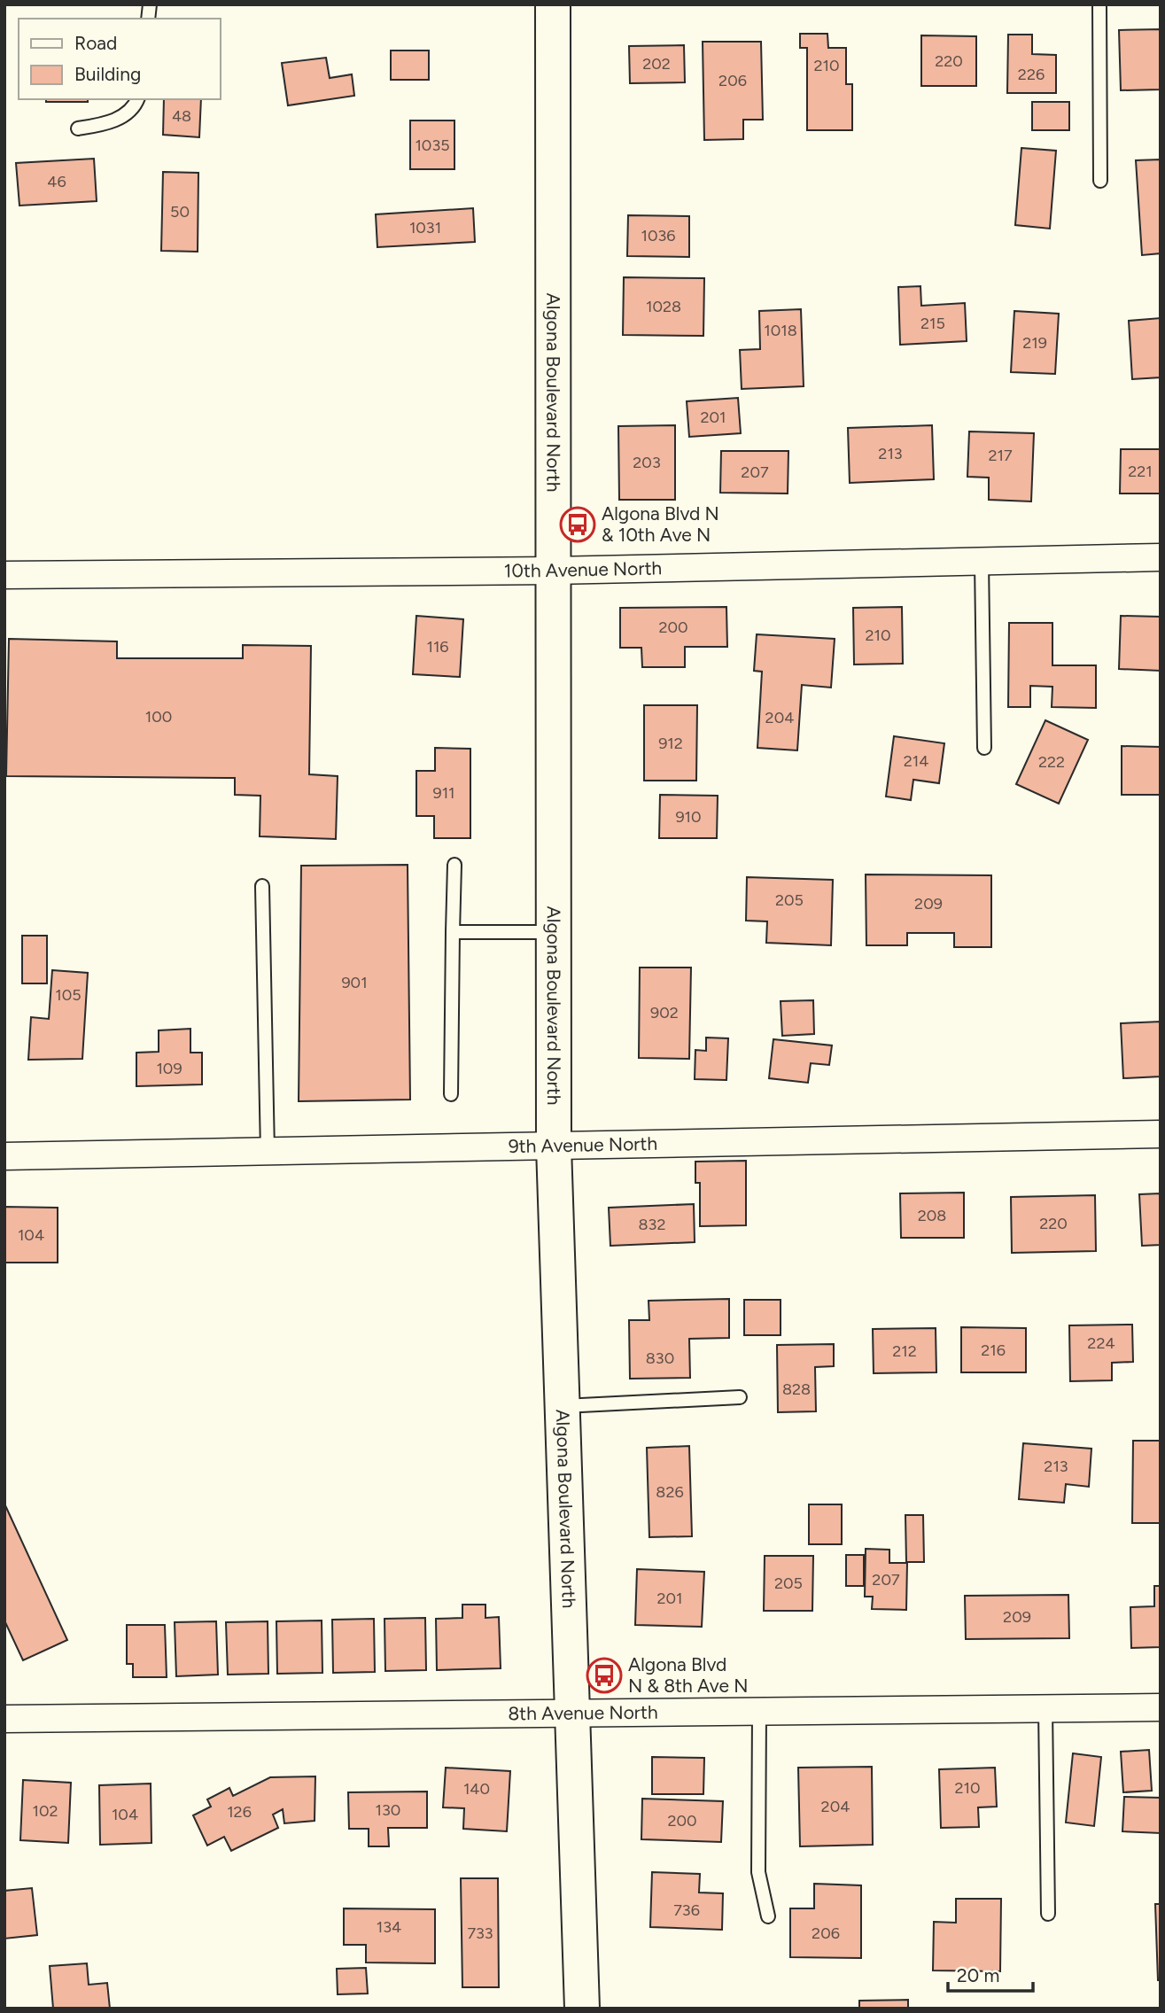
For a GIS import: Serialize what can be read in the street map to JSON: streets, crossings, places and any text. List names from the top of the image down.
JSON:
{
  "streets": {
    "street": [
      "Algona Boulevard North",
      "10th Avenue North",
      "9th Avenue North",
      "8th Avenue North"
    ]
  },
  "crossings": [
    ["Algona Boulevard North", "10th Avenue North"],
    ["Algona Boulevard North", "9th Avenue North"],
    ["Algona Boulevard North", "8th Avenue North"]
  ],
  "places": {
    "bus stop": ["Algona Blvd N & 10th Ave N", "Algona Blvd N & 8th Ave N"]
  },
  "house_numbers": [
    "220",
    "202",
    "210",
    "226",
    "206",
    "48",
    "1035",
    "46",
    "50",
    "1031",
    "1036",
    "1028",
    "215",
    "1018",
    "219",
    "201",
    "213",
    "217",
    "203",
    "221",
    "207",
    "200",
    "210",
    "116",
    "100",
    "204",
    "912",
    "214",
    "222",
    "911",
    "910",
    "205",
    "209",
    "901",
    "105",
    "902",
    "109",
    "208",
    "220",
    "832",
    "104",
    "224",
    "216",
    "212",
    "830",
    "828",
    "213",
    "826",
    "207",
    "205",
    "201",
    "209",
    "210",
    "140",
    "204",
    "130",
    "102",
    "126",
    "104",
    "200",
    "736",
    "134",
    "733",
    "206"
  ],
  "legend": ["Road", "Building"],
  "scale_bar": "20 m"
}
